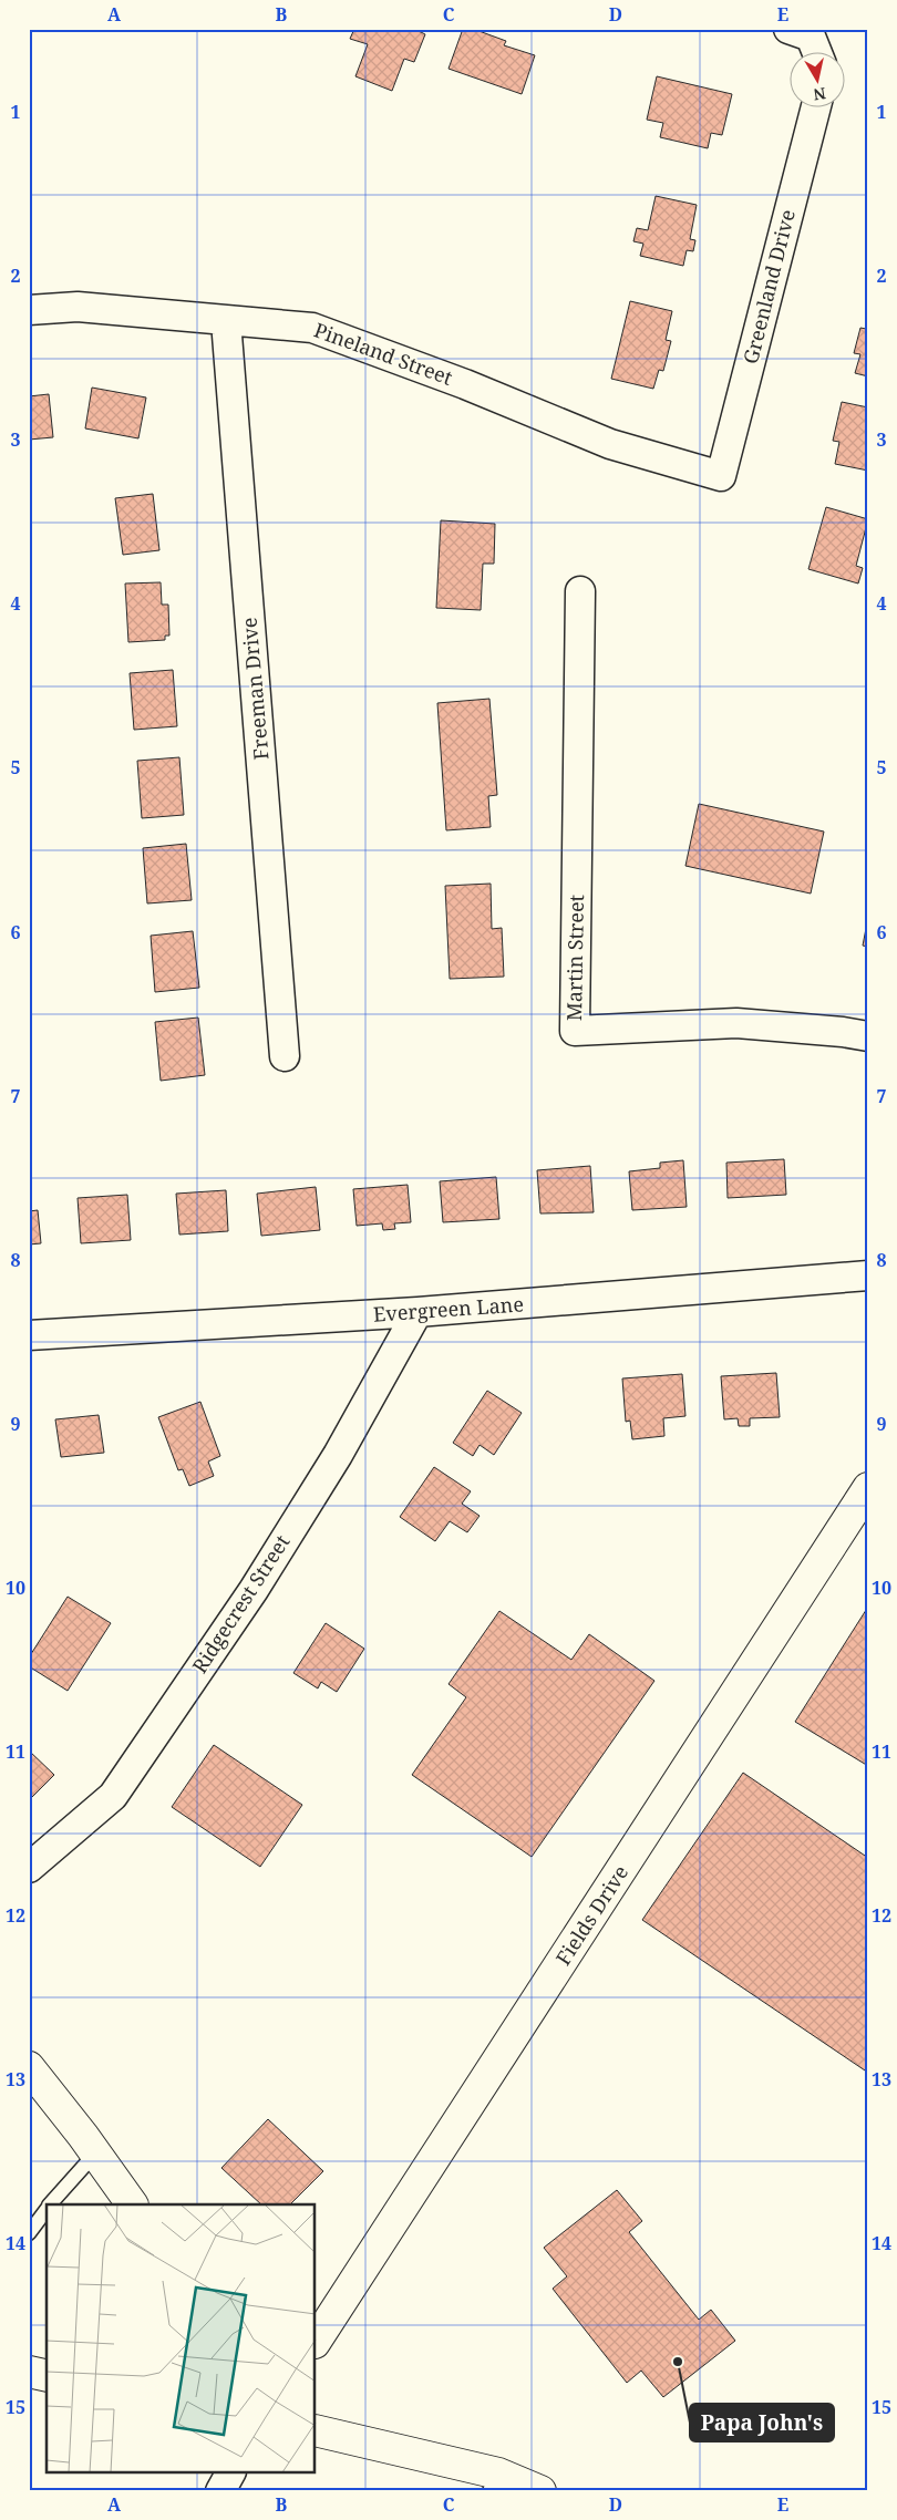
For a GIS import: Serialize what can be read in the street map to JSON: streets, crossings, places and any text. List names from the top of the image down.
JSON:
{
  "streets": {
    "street": [
      "Greenland Drive",
      "Pineland Street",
      "Freeman Drive",
      "Martin Street",
      "Evergreen Lane",
      "Ridgecrest Street",
      "Fields Drive"
    ]
  },
  "crossings": [
    ["Greenland Drive", "Pineland Street"],
    ["Pineland Street", "Freeman Drive"],
    ["Evergreen Lane", "Ridgecrest Street"]
  ],
  "places": ["Papa John's"],
  "north": "bottom",
  "grid": {
    "columns": [
      "A",
      "B",
      "C",
      "D",
      "E"
    ],
    "rows": [
      "1",
      "2",
      "3",
      "4",
      "5",
      "6",
      "7",
      "8",
      "9",
      "10",
      "11",
      "12",
      "13",
      "14",
      "15"
    ]
  }
}
